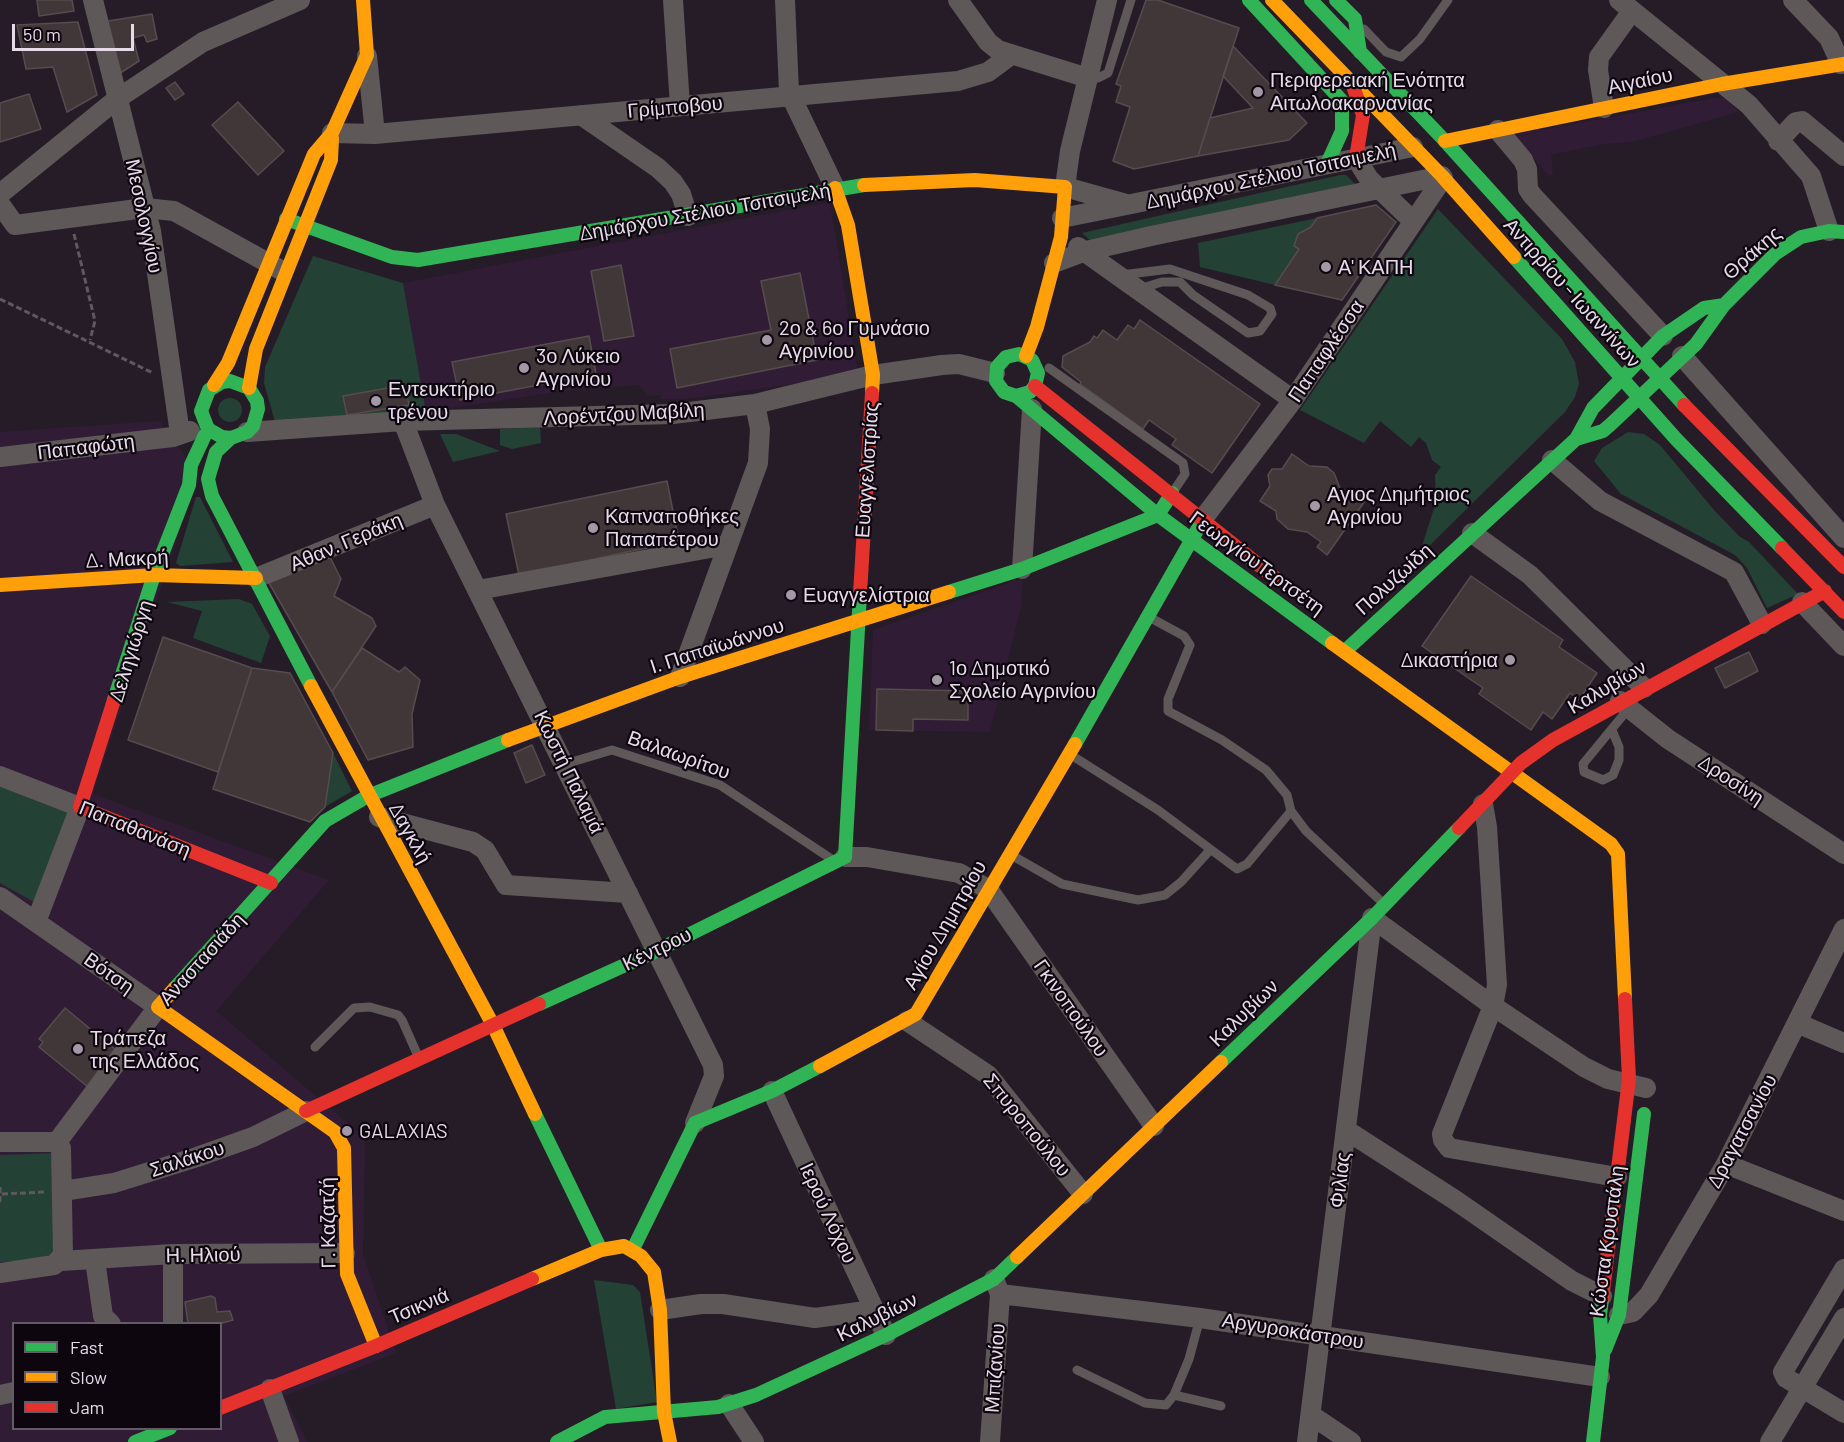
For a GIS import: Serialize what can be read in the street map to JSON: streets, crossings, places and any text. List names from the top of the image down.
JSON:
{
  "streets": {
    "street": [
      "Αιγαίου",
      "Γρίμποβου",
      "Δημάρχου Στέλιου Τσιτσιμελή",
      "Μεσολογγίου",
      "Θράκης",
      "Αντιρρίου - Ιωαννίνων",
      "Παπαφλέσσα",
      "Λορέντζου Μαβίλη",
      "Παπαφώτη",
      "Ευαγγελιστρίας",
      "Αθαν. Γεράκη",
      "Δ. Μακρή",
      "ΓεωργίουΤερτσέτη",
      "Πολυζωίδη",
      "Ι. Παπαϊωάννου",
      "Δεληγιώργη",
      "Καλυβίων",
      "Κωστή Παλαμά",
      "Δροσίνη",
      "Παπαθανάση",
      "Δαγκλή",
      "Αγίου Δημητρίου",
      "Κέντρου",
      "Αναστασιάδη",
      "Βότση",
      "Γκινοπούλου",
      "Σπυροπούλου",
      "Δραγατσανίου",
      "Σαλάκου",
      "Φιλίας",
      "Ιερού Λόχου",
      "Γ. Καζατζή",
      "Κώστα Κρυστάλη",
      "Η. Ηλιού",
      "Τσικνιά",
      "Αργυροκάστρου",
      "Μπιζανίου"
    ],
    "lane": ["Βαλαωρίτου"]
  },
  "crossings": [
    ["Αιγαίου", "Αντιρρίου - Ιωαννίνων"],
    ["Γρίμποβου", "Ευαγγελιστρίας"],
    ["Δημάρχου Στέλιου Τσιτσιμελή", "Αντιρρίου - Ιωαννίνων"],
    ["Δημάρχου Στέλιου Τσιτσιμελή", "Ευαγγελιστρίας"],
    ["Μεσολογγίου", "Παπαφώτη"],
    ["Αντιρρίου - Ιωαννίνων", "Παπαφλέσσα"],
    ["Αντιρρίου - Ιωαννίνων", "Καλυβίων"],
    ["Παπαφλέσσα", "ΓεωργίουΤερτσέτη"],
    ["Παπαφλέσσα", "Αγίου Δημητρίου"],
    ["Λορέντζου Μαβίλη", "Παπαφώτη"],
    ["Λορέντζου Μαβίλη", "Ευαγγελιστρίας"],
    ["Λορέντζου Μαβίλη", "ΓεωργίουΤερτσέτη"],
    ["Λορέντζου Μαβίλη", "Δεληγιώργη"],
    ["Λορέντζου Μαβίλη", "Κωστή Παλαμά"],
    ["Λορέντζου Μαβίλη", "Δαγκλή"],
    ["Παπαφώτη", "Δεληγιώργη"],
    ["Παπαφώτη", "Δαγκλή"],
    ["Ευαγγελιστρίας", "Ι. Παπαϊωάννου"],
    ["Ευαγγελιστρίας", "Βαλαωρίτου"],
    ["Ευαγγελιστρίας", "Κέντρου"],
    ["Αθαν. Γεράκη", "Δ. Μακρή"],
    ["Αθαν. Γεράκη", "Κωστή Παλαμά"],
    ["Αθαν. Γεράκη", "Δαγκλή"],
    ["Δ. Μακρή", "Δεληγιώργη"],
    ["Δ. Μακρή", "Δαγκλή"],
    ["ΓεωργίουΤερτσέτη", "Πολυζωίδη"],
    ["ΓεωργίουΤερτσέτη", "Ι. Παπαϊωάννου"],
    ["ΓεωργίουΤερτσέτη", "Καλυβίων"],
    ["ΓεωργίουΤερτσέτη", "Αγίου Δημητρίου"],
    ["ΓεωργίουΤερτσέτη", "Κώστα Κρυστάλη"],
    ["Ι. Παπαϊωάννου", "Κωστή Παλαμά"],
    ["Ι. Παπαϊωάννου", "Δαγκλή"],
    ["Ι. Παπαϊωάννου", "Αναστασιάδη"],
    ["Δεληγιώργη", "Παπαθανάση"],
    ["Δεληγιώργη", "Δαγκλή"],
    ["Καλυβίων", "Δροσίνη"],
    ["Καλυβίων", "Γκινοπούλου"],
    ["Καλυβίων", "Σπυροπούλου"],
    ["Καλυβίων", "Φιλίας"],
    ["Καλυβίων", "Ιερού Λόχου"],
    ["Καλυβίων", "Κώστα Κρυστάλη"],
    ["Καλυβίων", "Αργυροκάστρου"],
    ["Καλυβίων", "Μπιζανίου"],
    ["Βαλαωρίτου", "Κωστή Παλαμά"],
    ["Βαλαωρίτου", "Κέντρου"],
    ["Κωστή Παλαμά", "Αγίου Δημητρίου"],
    ["Κωστή Παλαμά", "Κέντρου"],
    ["Παπαθανάση", "Αναστασιάδη"],
    ["Δαγκλή", "Κέντρου"],
    ["Δαγκλή", "Αναστασιάδη"],
    ["Δαγκλή", "Τσικνιά"],
    ["Αγίου Δημητρίου", "Κέντρου"],
    ["Αγίου Δημητρίου", "Γκινοπούλου"],
    ["Αγίου Δημητρίου", "Σπυροπούλου"],
    ["Αγίου Δημητρίου", "Ιερού Λόχου"],
    ["Κέντρου", "Βότση"],
    ["Κέντρου", "Γκινοπούλου"],
    ["Κέντρου", "Σαλάκου"],
    ["Κέντρου", "Γ. Καζατζή"],
    ["Αναστασιάδη", "Βότση"],
    ["Βότση", "Σαλάκου"],
    ["Βότση", "Γ. Καζατζή"],
    ["Δραγατσανίου", "Κώστα Κρυστάλη"],
    ["Σαλάκου", "Γ. Καζατζή"],
    ["Φιλίας", "Αργυροκάστρου"],
    ["Γ. Καζατζή", "Η. Ηλιού"],
    ["Γ. Καζατζή", "Τσικνιά"],
    ["Αργυροκάστρου", "Μπιζανίου"]
  ],
  "places": [
    "Περιφερειακή Ενότητα Αιτωλοακαρνανίας",
    "Α' ΚΑΠΗ",
    "2ο & 6ο Γυμνάσιο Αγρινίου",
    "3ο Λύκειο Αγρινίου",
    "Εντευκτήριο τρένου",
    "Αγιος Δημήτριος Αγρινίου",
    "Καπναποθήκες Παπαπέτρου",
    "Ευαγγελίστρια",
    "Δικαστήρια",
    "1ο Δημοτικό Σχολείο Αγρινίου",
    "Τράπεζα της Ελλάδος",
    "GALAXIAS"
  ],
  "legend": ["Fast", "Slow", "Jam"],
  "scale_bar": "50 m"
}
